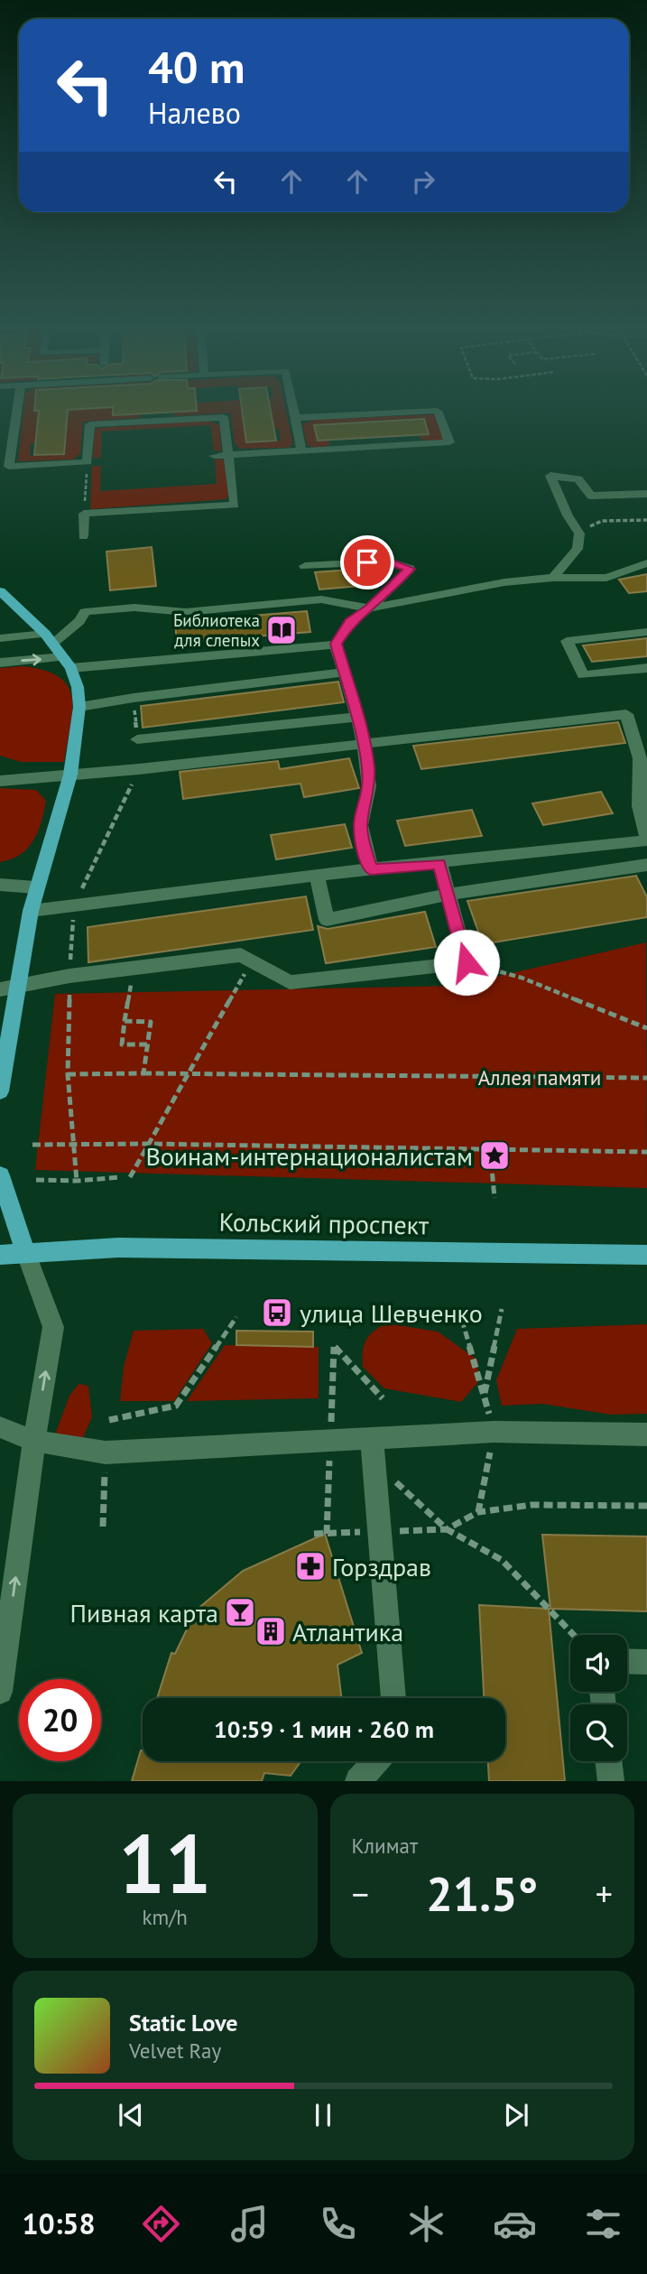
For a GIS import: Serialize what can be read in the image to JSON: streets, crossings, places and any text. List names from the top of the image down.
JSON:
{
  "streets": {
    "main road": ["Кольский проспект"]
  },
  "parks": ["Аллея памяти"],
  "places": {
    "library": ["Библиотека для слепых"],
    "place": ["Воинам-интернационалистам"],
    "bus stop": ["улица Шевченко"],
    "pharmacy": ["Горздрав"],
    "bar": ["Пивная карта"],
    "building": ["Атлантика"]
  },
  "page": {
    "turn": ["40 m", "Налево"],
    "limit": "20",
    "trip": "10:59 · 1 мин · 260 m",
    "tile": [
      ["11", "km/h"],
      "Климат"
    ],
    "heat": ["−", "21.5°", "+"],
    "song": ["Static Love", "Velvet Ray"],
    "tabs": "10:58"
  }
}
